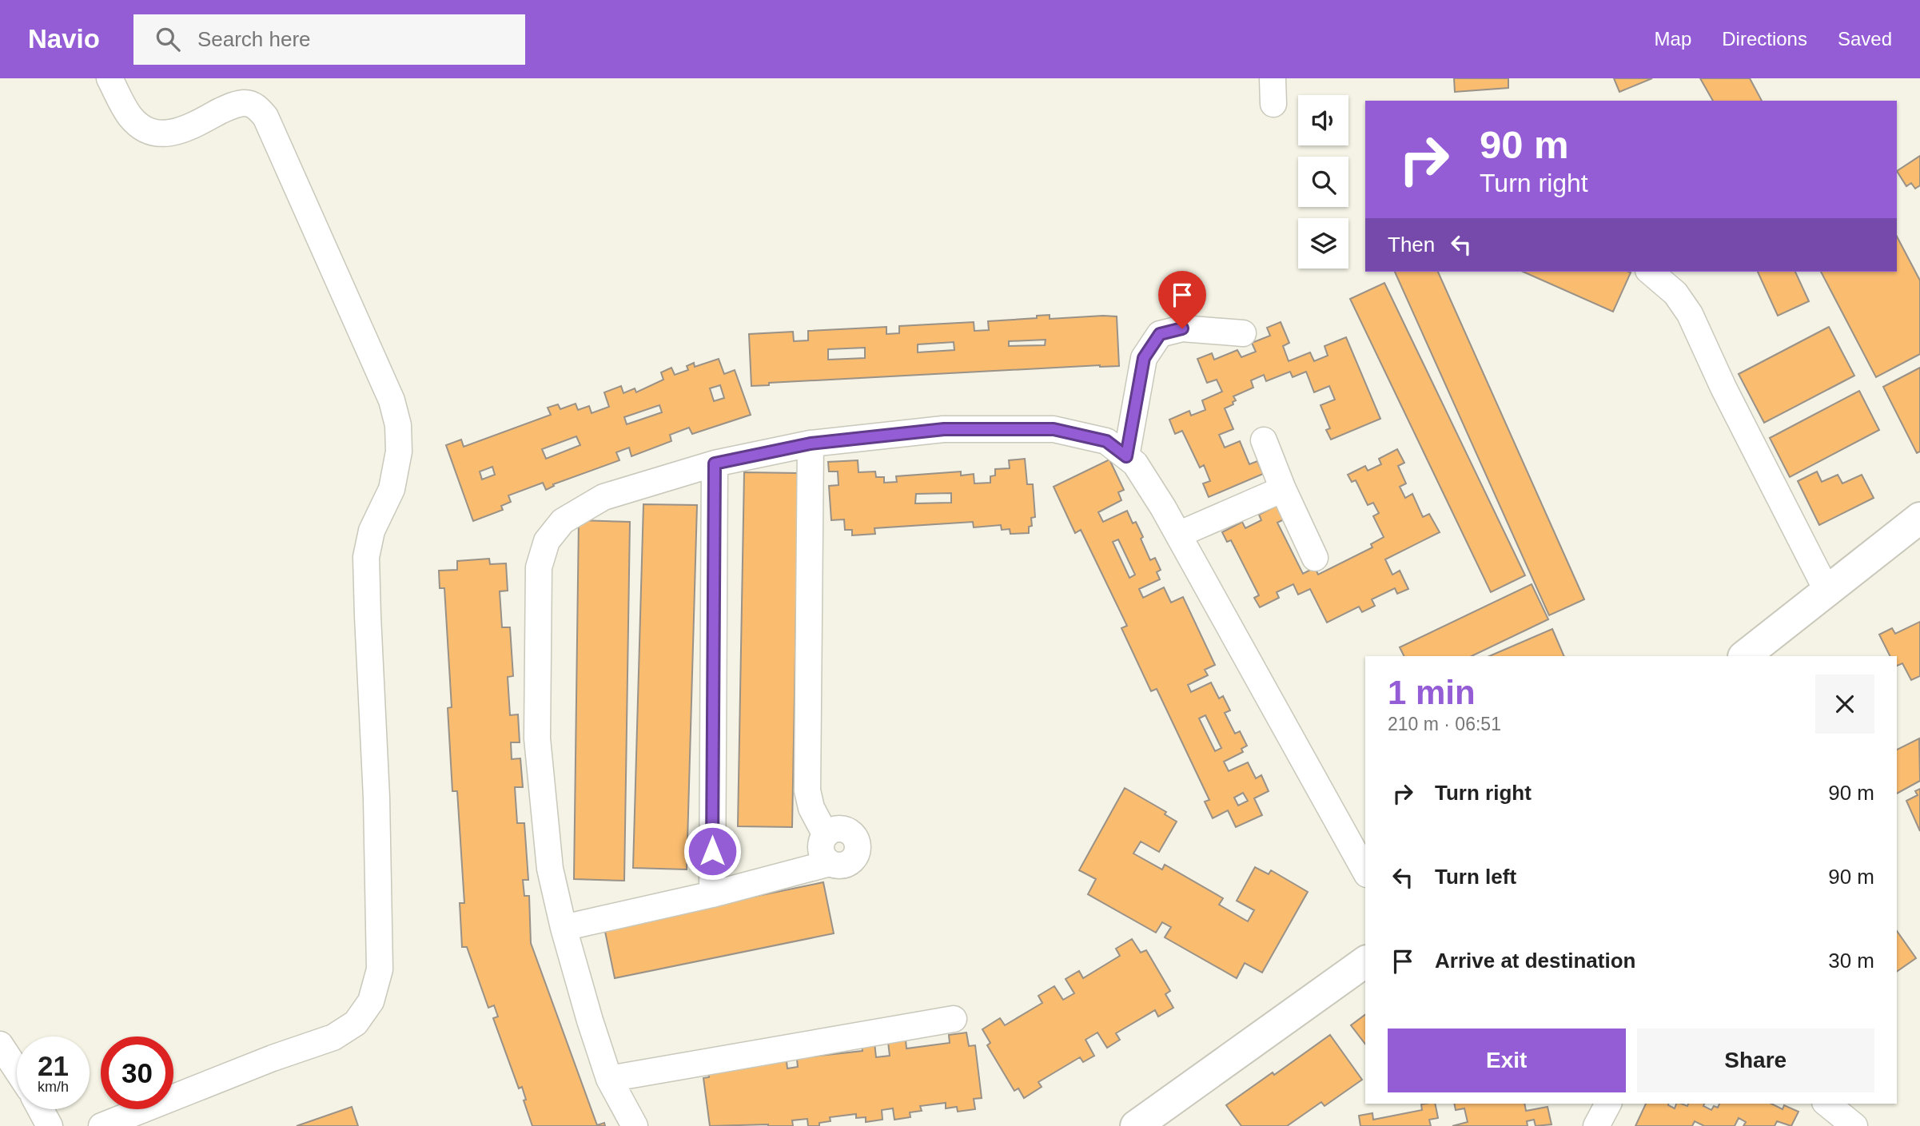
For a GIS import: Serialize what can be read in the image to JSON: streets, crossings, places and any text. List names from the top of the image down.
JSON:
{
  "page": {
    "header": "Navio",
    "search": "Search here",
    "nav": ["Map", "Directions", "Saved"],
    "turn": ["90 m", "Turn right"],
    "then": "Then",
    "heading": ["1 min", "210 m · 06:51"],
    "list": [
      {
        "name": "Turn right",
        "value": "90 m"
      },
      {
        "name": "Turn left",
        "value": "90 m"
      },
      {
        "name": "Arrive at destination",
        "value": "30 m"
      }
    ],
    "buttons": ["Exit", "Share"],
    "speed": "21 km/h",
    "limit": "30"
  }
}
